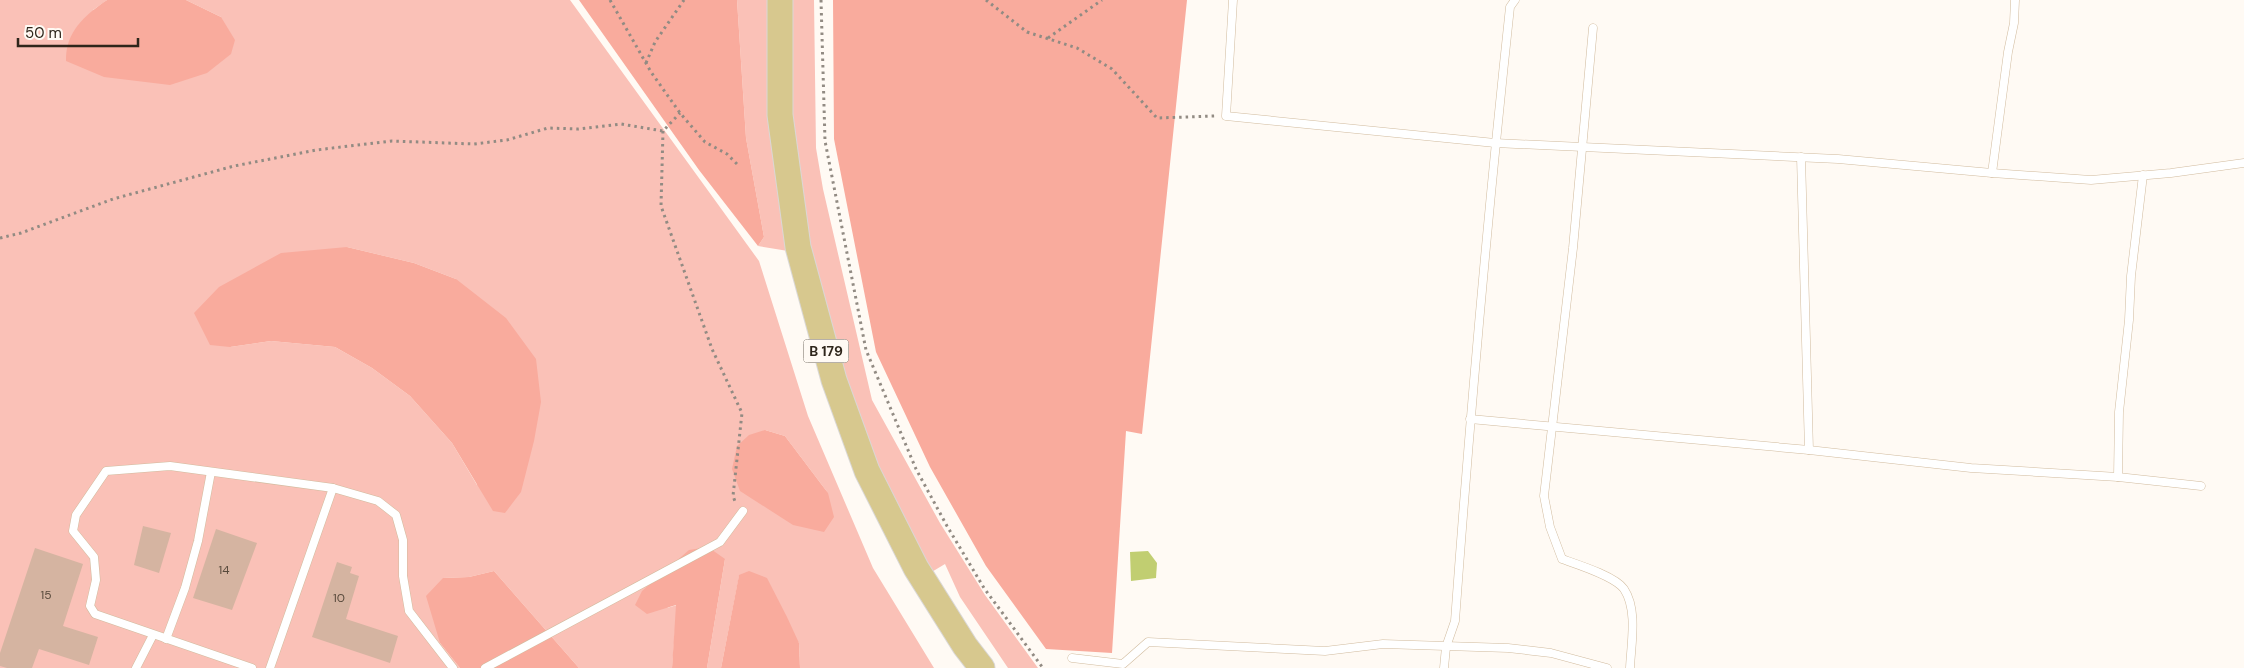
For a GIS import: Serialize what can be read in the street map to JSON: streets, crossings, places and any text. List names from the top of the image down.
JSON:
{
  "streets": {
    "main road": ["B 179"]
  },
  "house_numbers": ["14", "15", "10"],
  "scale_bar": "50 m"
}
